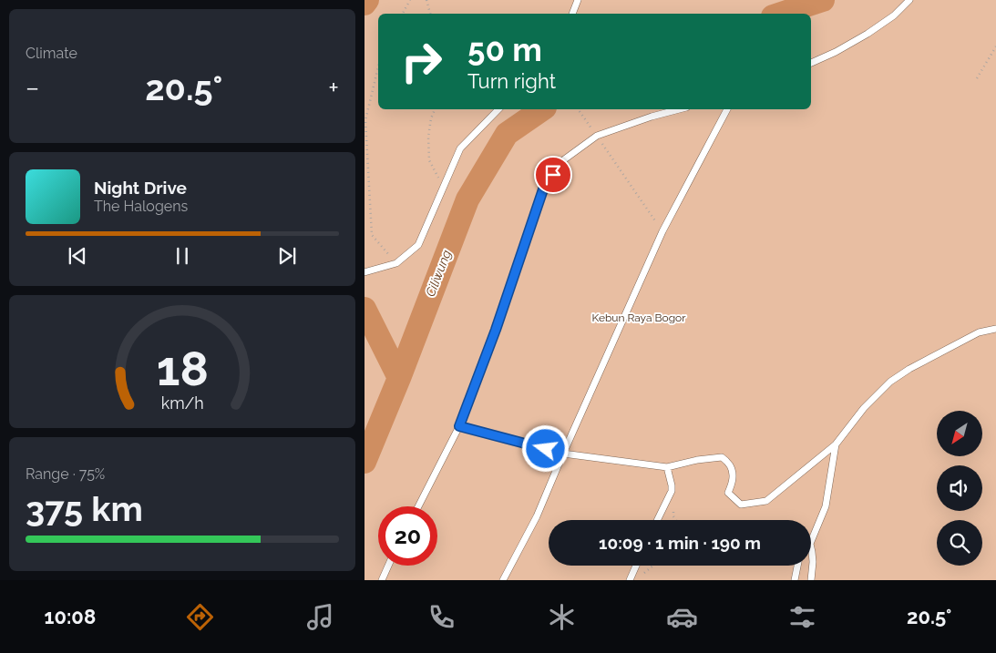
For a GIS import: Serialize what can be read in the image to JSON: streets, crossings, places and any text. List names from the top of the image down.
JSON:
{
  "water": ["Ciliwung"],
  "parks": ["Kebun Raya Bogor"],
  "north": "bottom left",
  "page": {
    "tile": [
      "Climate",
      ["Range · 75%", "375 km"]
    ],
    "turn": ["50 m", "Turn right"],
    "heat": ["−", "20.5°", "+"],
    "song": ["Night Drive", "The Halogens"],
    "limit": "20",
    "trip": "10:09 · 1 min · 190 m",
    "tabs": ["10:08", "20.5°"],
    "gauge": ["18", "km/h"]
  }
}
